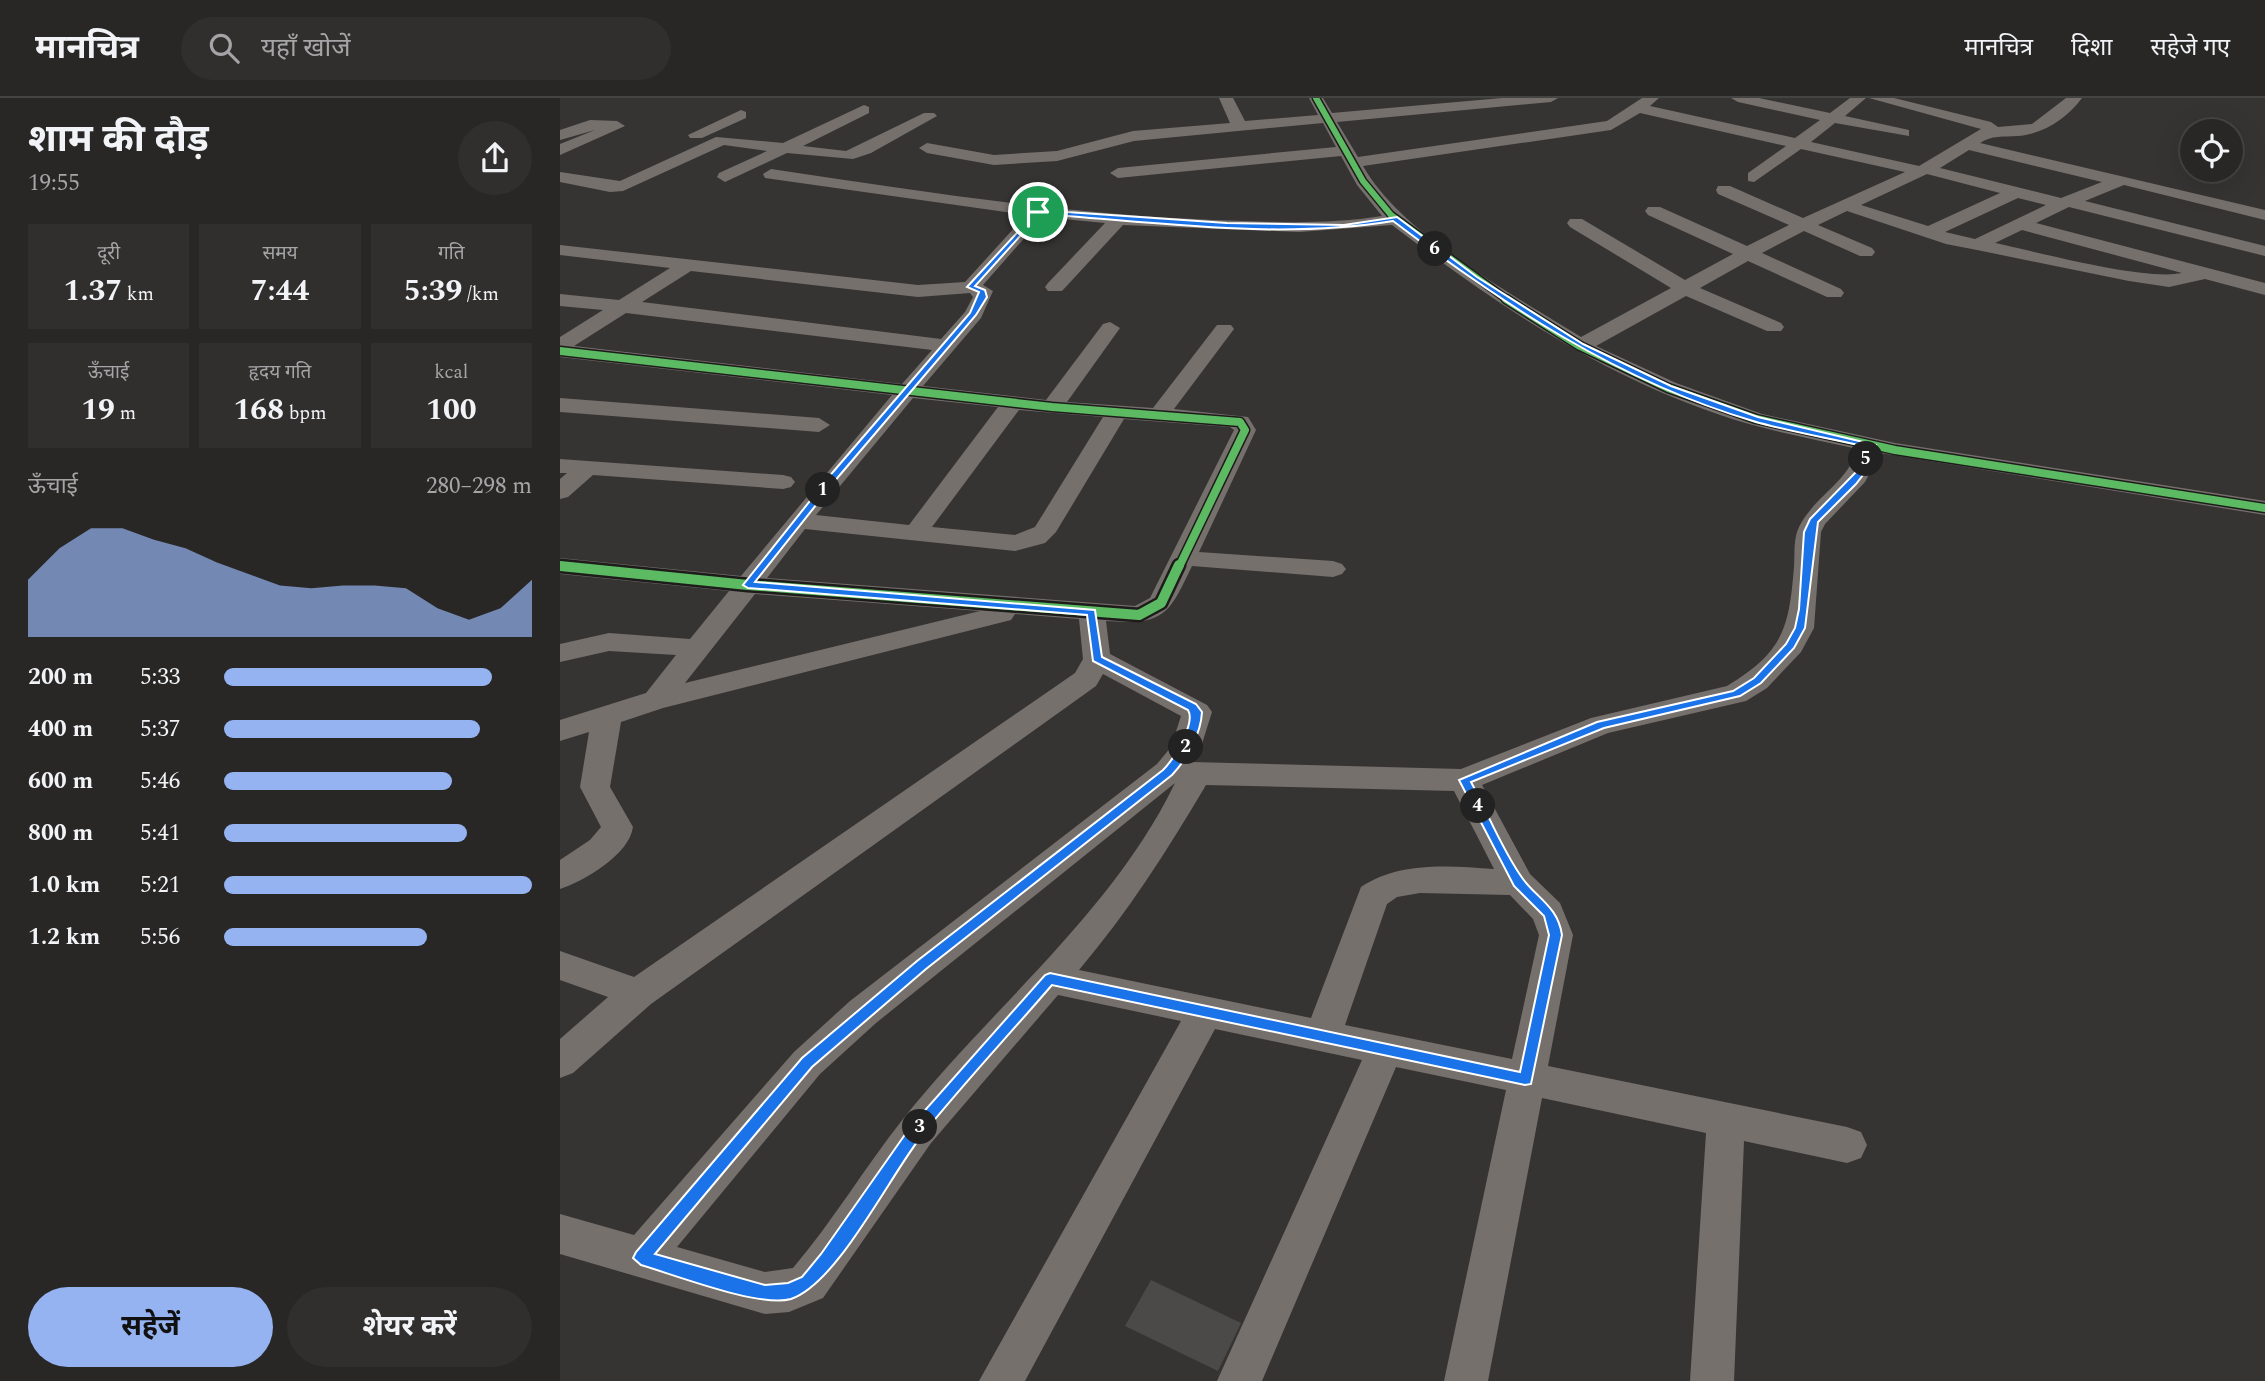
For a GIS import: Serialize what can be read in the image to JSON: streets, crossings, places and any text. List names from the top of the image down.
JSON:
{
  "page": {
    "header": "मानचित्र",
    "search": "यहाँ खोजें",
    "nav": ["मानचित्र", "दिशा", "सहेजे गए"],
    "heading": ["शाम की दौड़", "19:55"],
    "stats": [
      ["दूरी", "1.37 km"],
      ["समय", "7:44"],
      ["गति", "5:39 /km"],
      ["ऊँचाई", "19 m"],
      ["हृदय गति", "168 bpm"],
      ["kcal", "100"]
    ],
    "pins": [
      "6",
      "5",
      "1",
      "2",
      "4",
      "3"
    ],
    "chart": ["ऊँचाई", "280–298 m"],
    "list": [
      {
        "name": "200 m",
        "note": "5:33"
      },
      {
        "name": "400 m",
        "note": "5:37"
      },
      {
        "name": "600 m",
        "note": "5:46"
      },
      {
        "name": "800 m",
        "note": "5:41"
      },
      {
        "name": "1.0 km",
        "note": "5:21"
      },
      {
        "name": "1.2 km",
        "note": "5:56"
      }
    ],
    "buttons": ["सहेजें", "शेयर करें"]
  }
}
